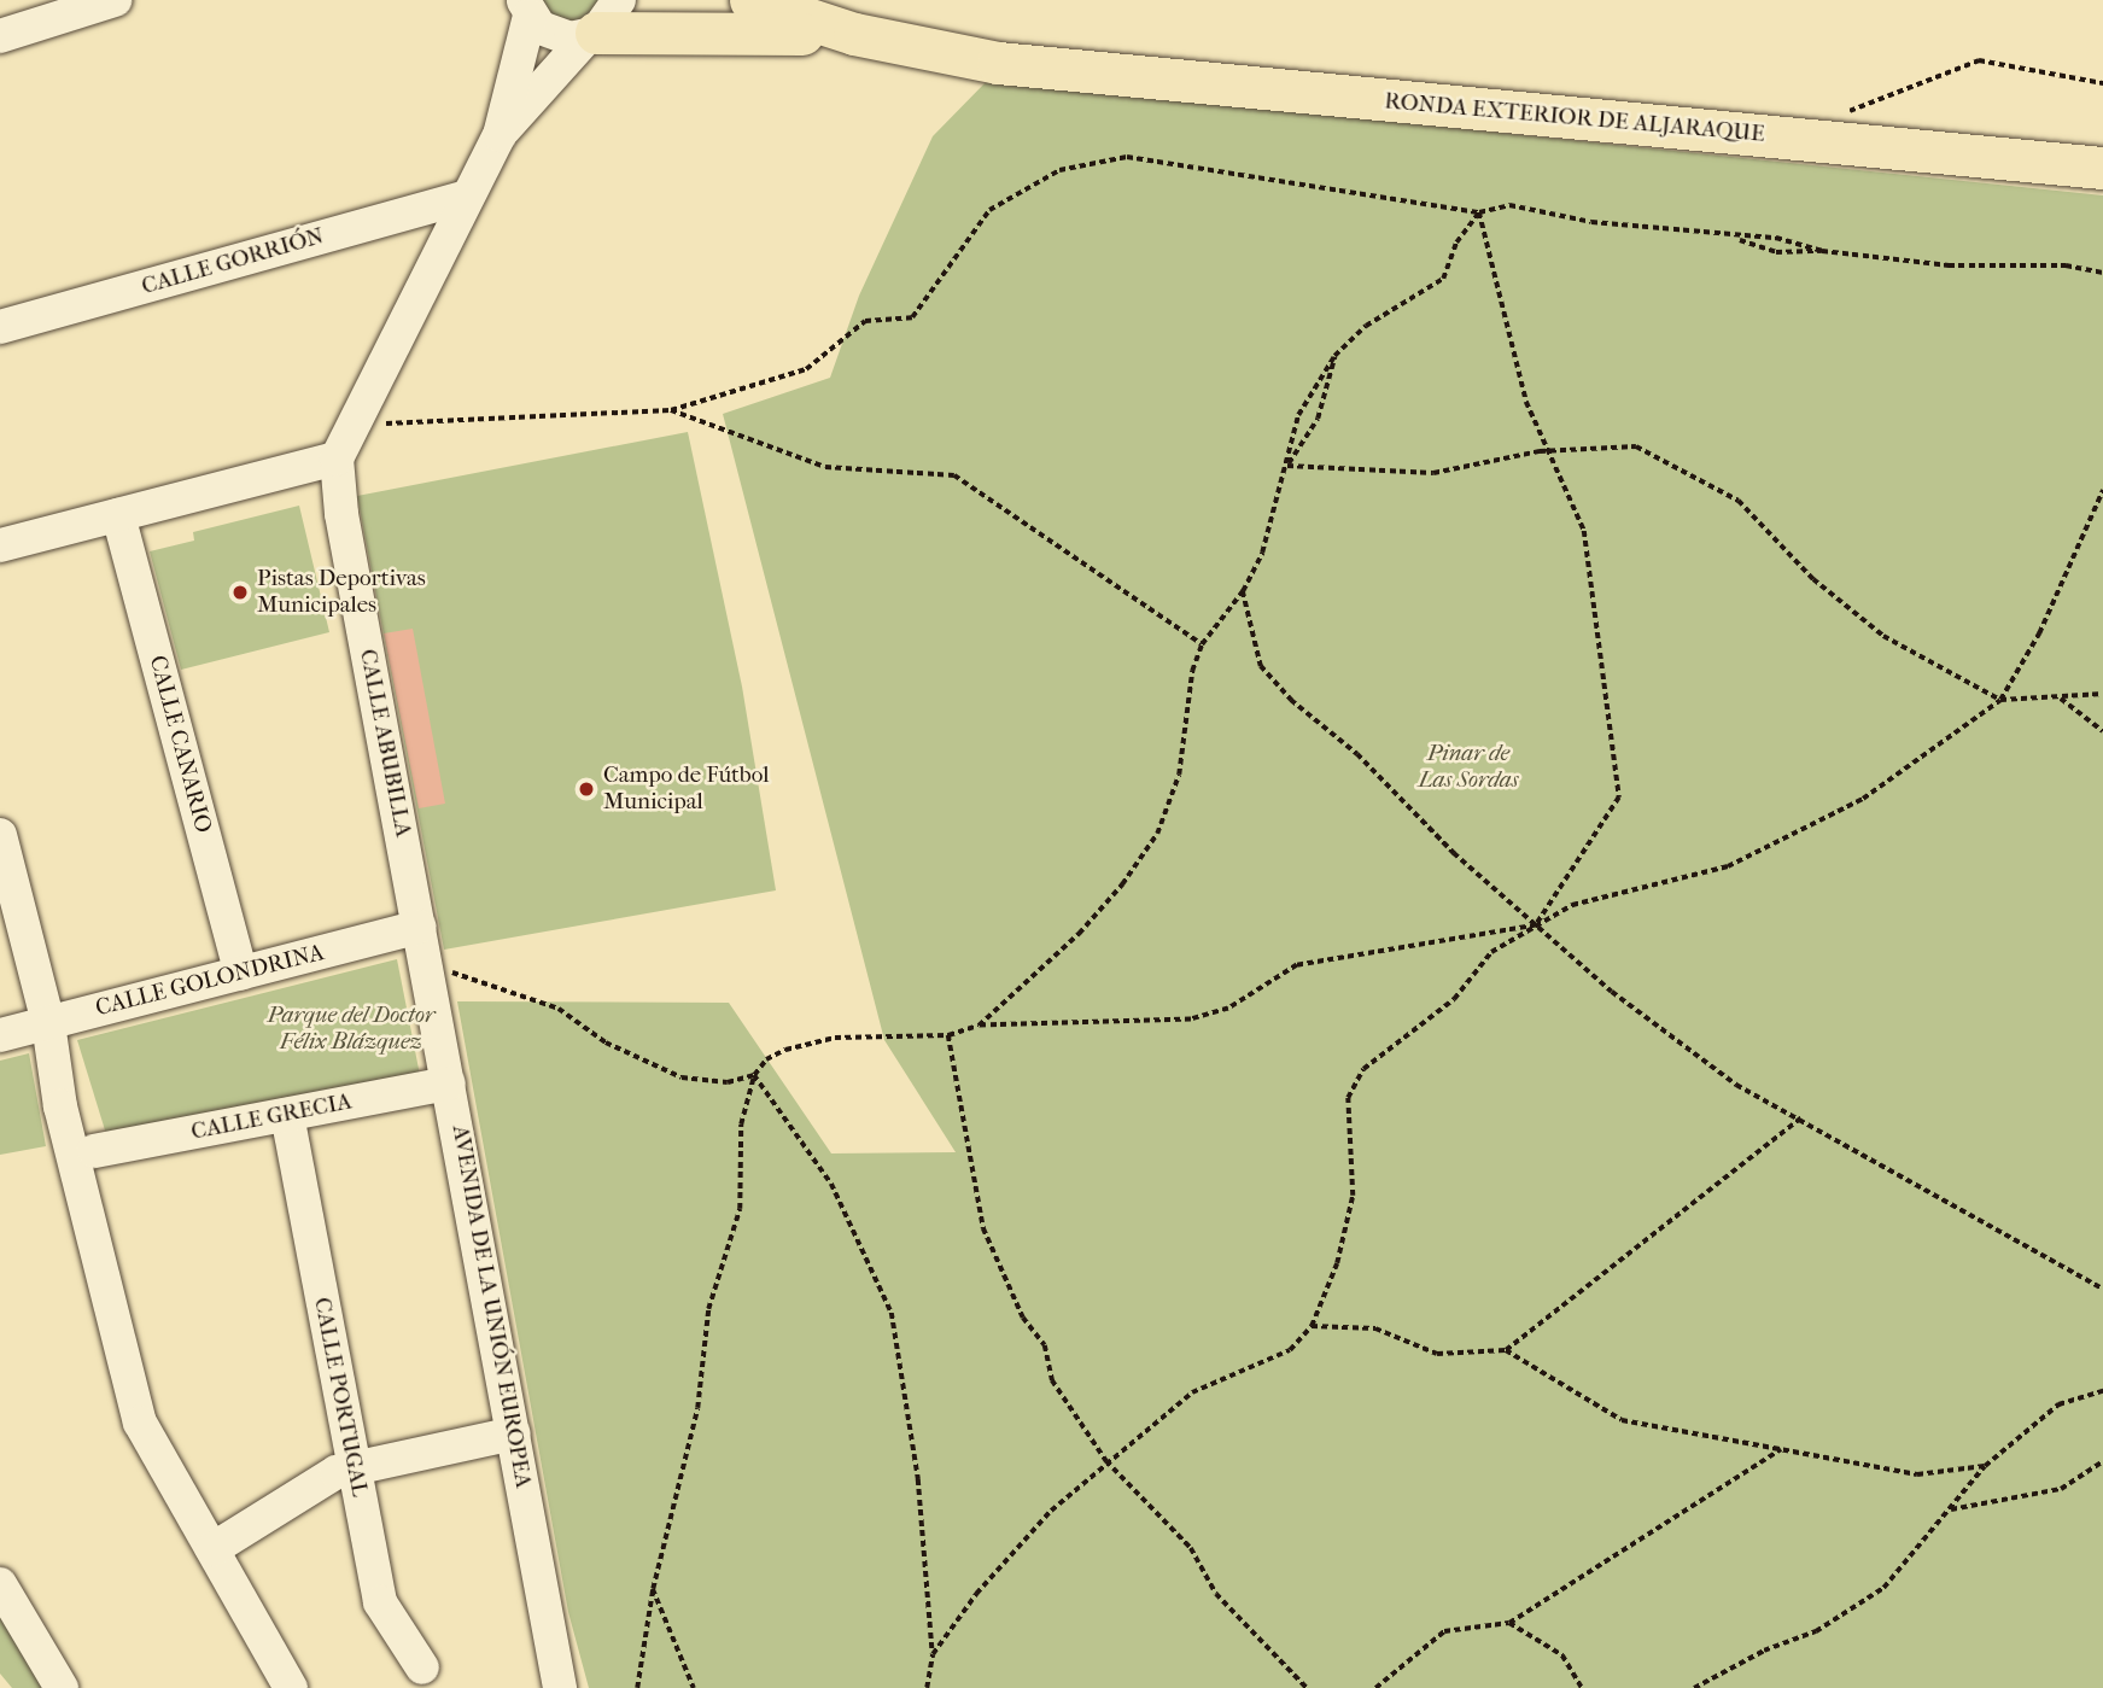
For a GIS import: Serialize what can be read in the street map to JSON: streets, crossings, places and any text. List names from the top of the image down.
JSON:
{
  "streets": {
    "main road": ["RONDA EXTERIOR DE ALJARAQUE"],
    "street": [
      "CALLE GORRIÓN",
      "CALLE ABUBILLA",
      "CALLE CANARIO",
      "CALLE GOLONDRINA",
      "CALLE GRECIA",
      "AVENIDA DE LA UNIÓN EUROPEA",
      "CALLE PORTUGAL"
    ]
  },
  "crossings": [
    ["CALLE ABUBILLA", "CALLE GOLONDRINA"],
    ["CALLE ABUBILLA", "AVENIDA DE LA UNIÓN EUROPEA"],
    ["CALLE CANARIO", "CALLE GOLONDRINA"],
    ["CALLE GOLONDRINA", "AVENIDA DE LA UNIÓN EUROPEA"],
    ["CALLE GRECIA", "AVENIDA DE LA UNIÓN EUROPEA"],
    ["CALLE GRECIA", "CALLE PORTUGAL"]
  ],
  "parks": ["Pinar de Las Sordas", "Parque del Doctor Félix Blázquez"],
  "places": ["Pistas Deportivas Municipales", "Campo de Fútbol Municipal"]
}
